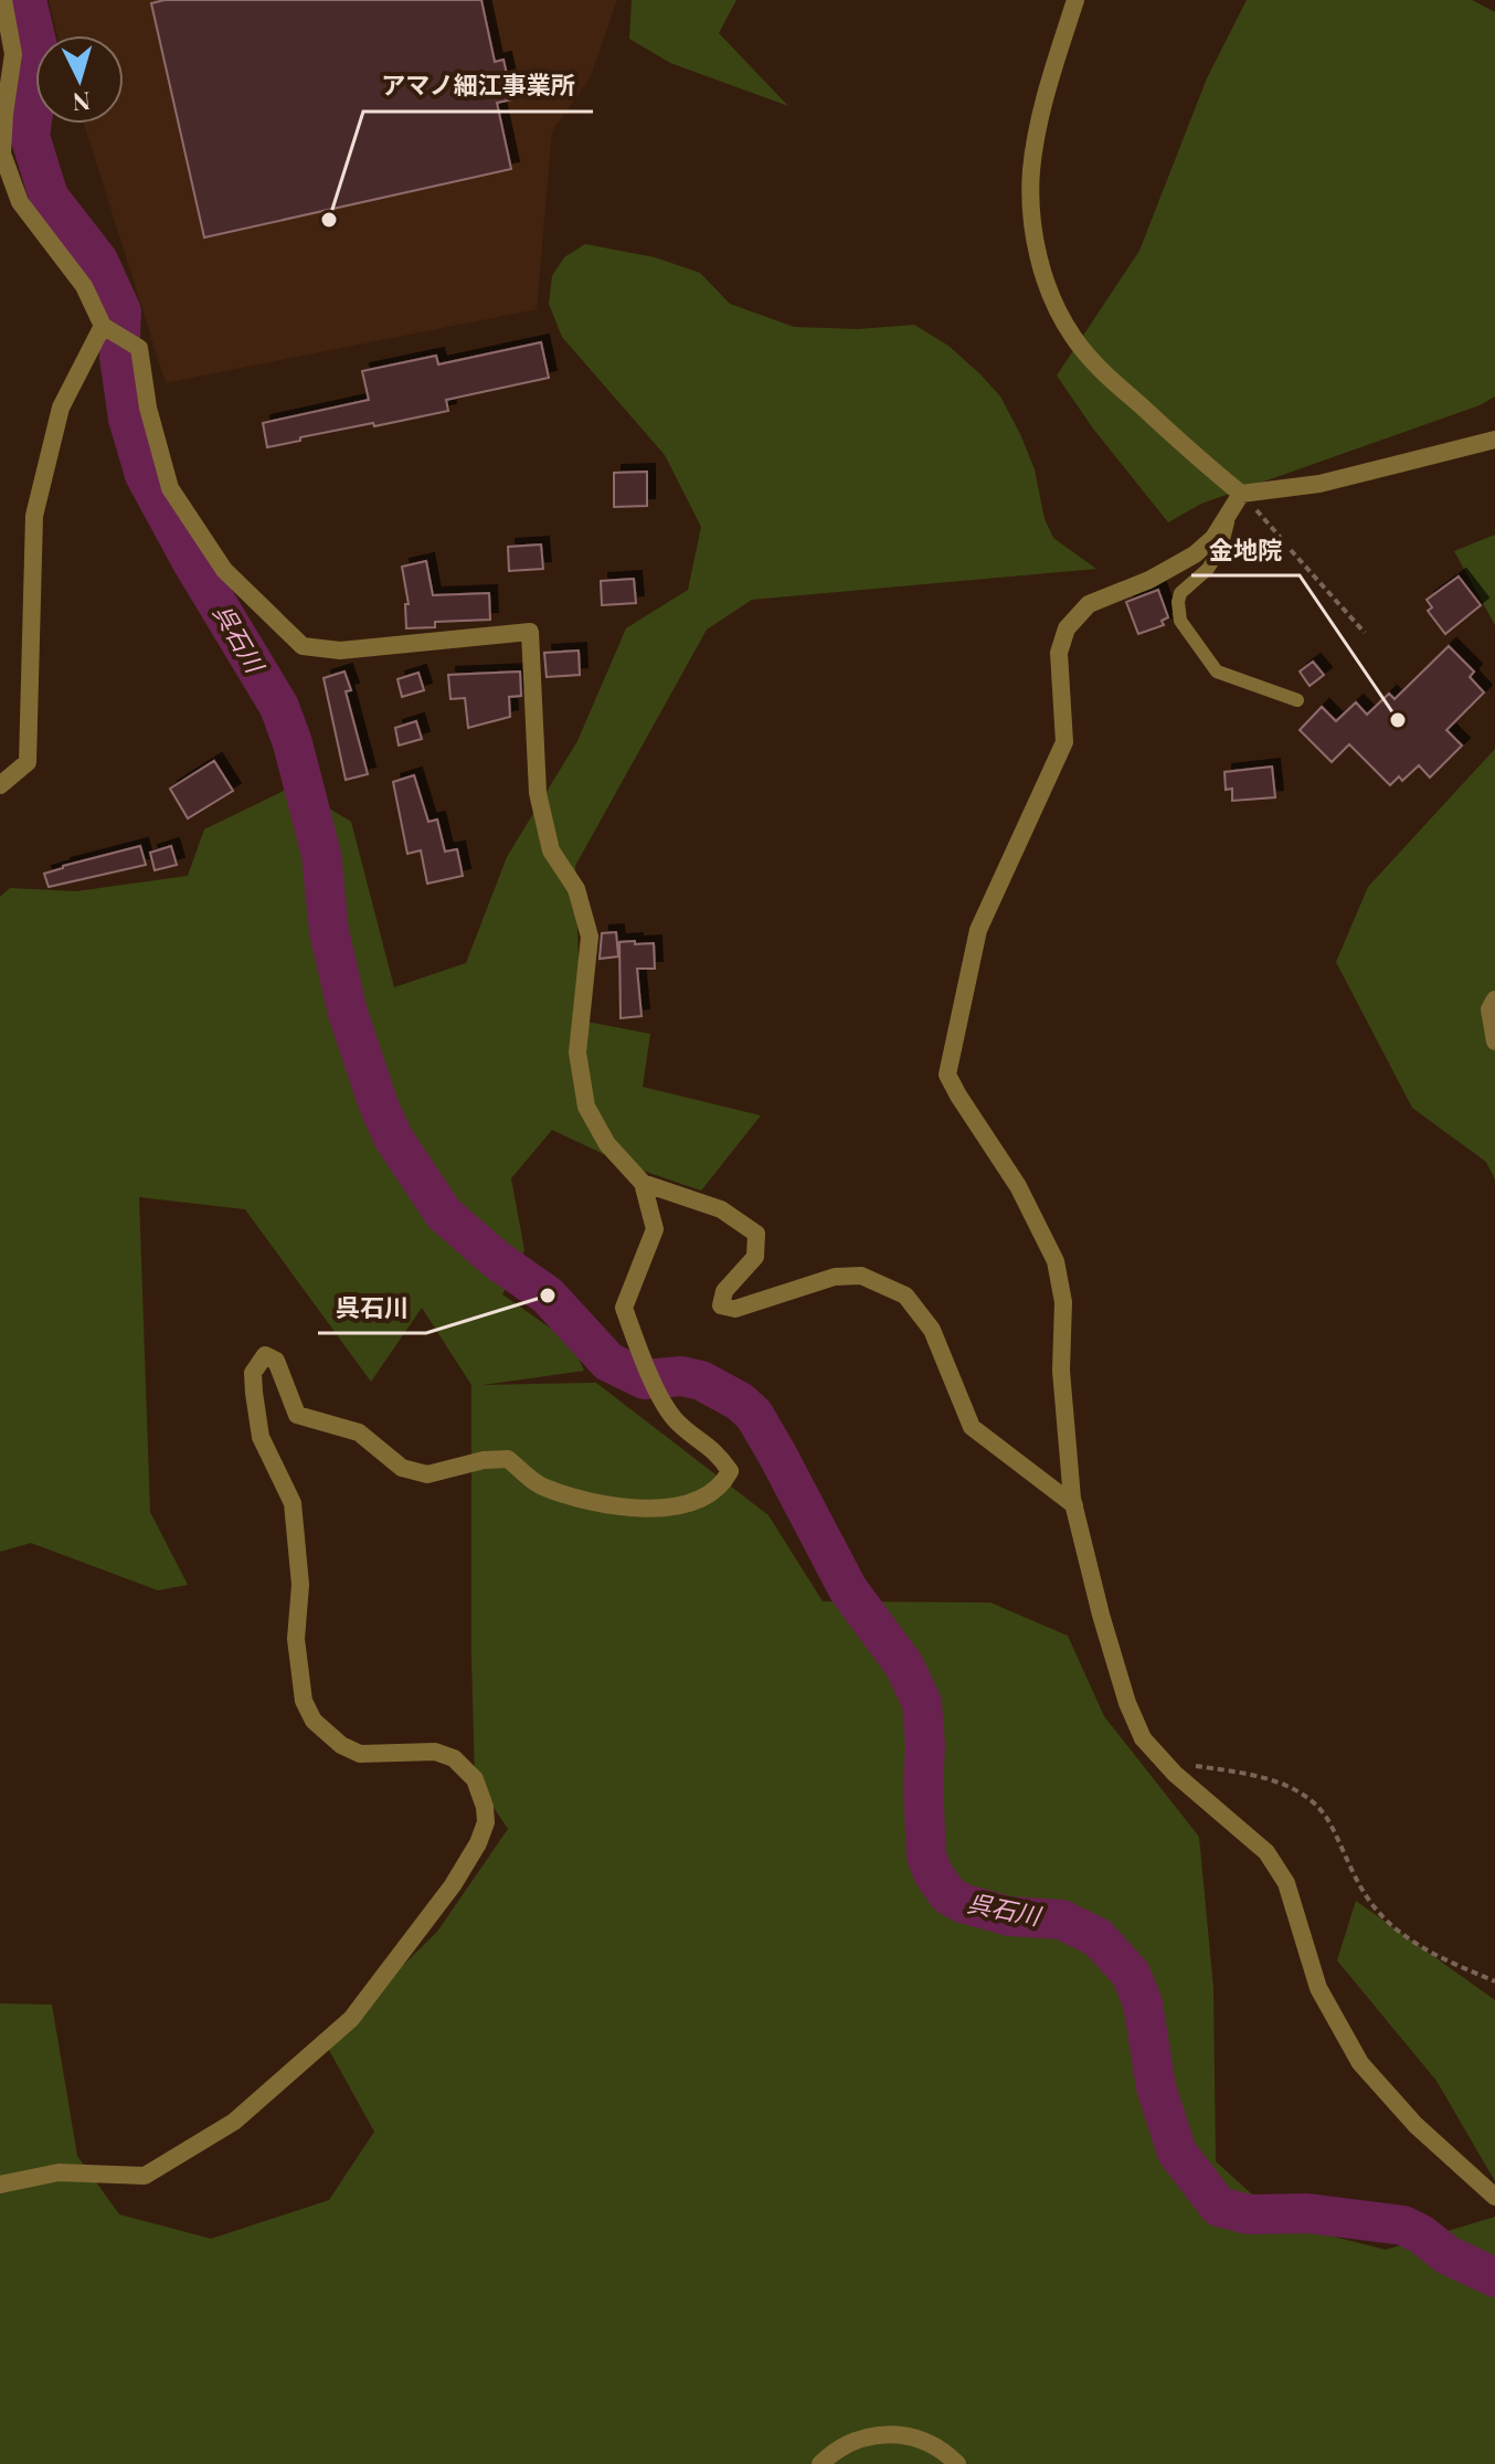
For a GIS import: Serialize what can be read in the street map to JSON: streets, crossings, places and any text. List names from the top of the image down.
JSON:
{
  "water": ["呉石川"],
  "places": ["アマノ細江事業所", "金地院", "呉石川"],
  "north": "bottom"
}
